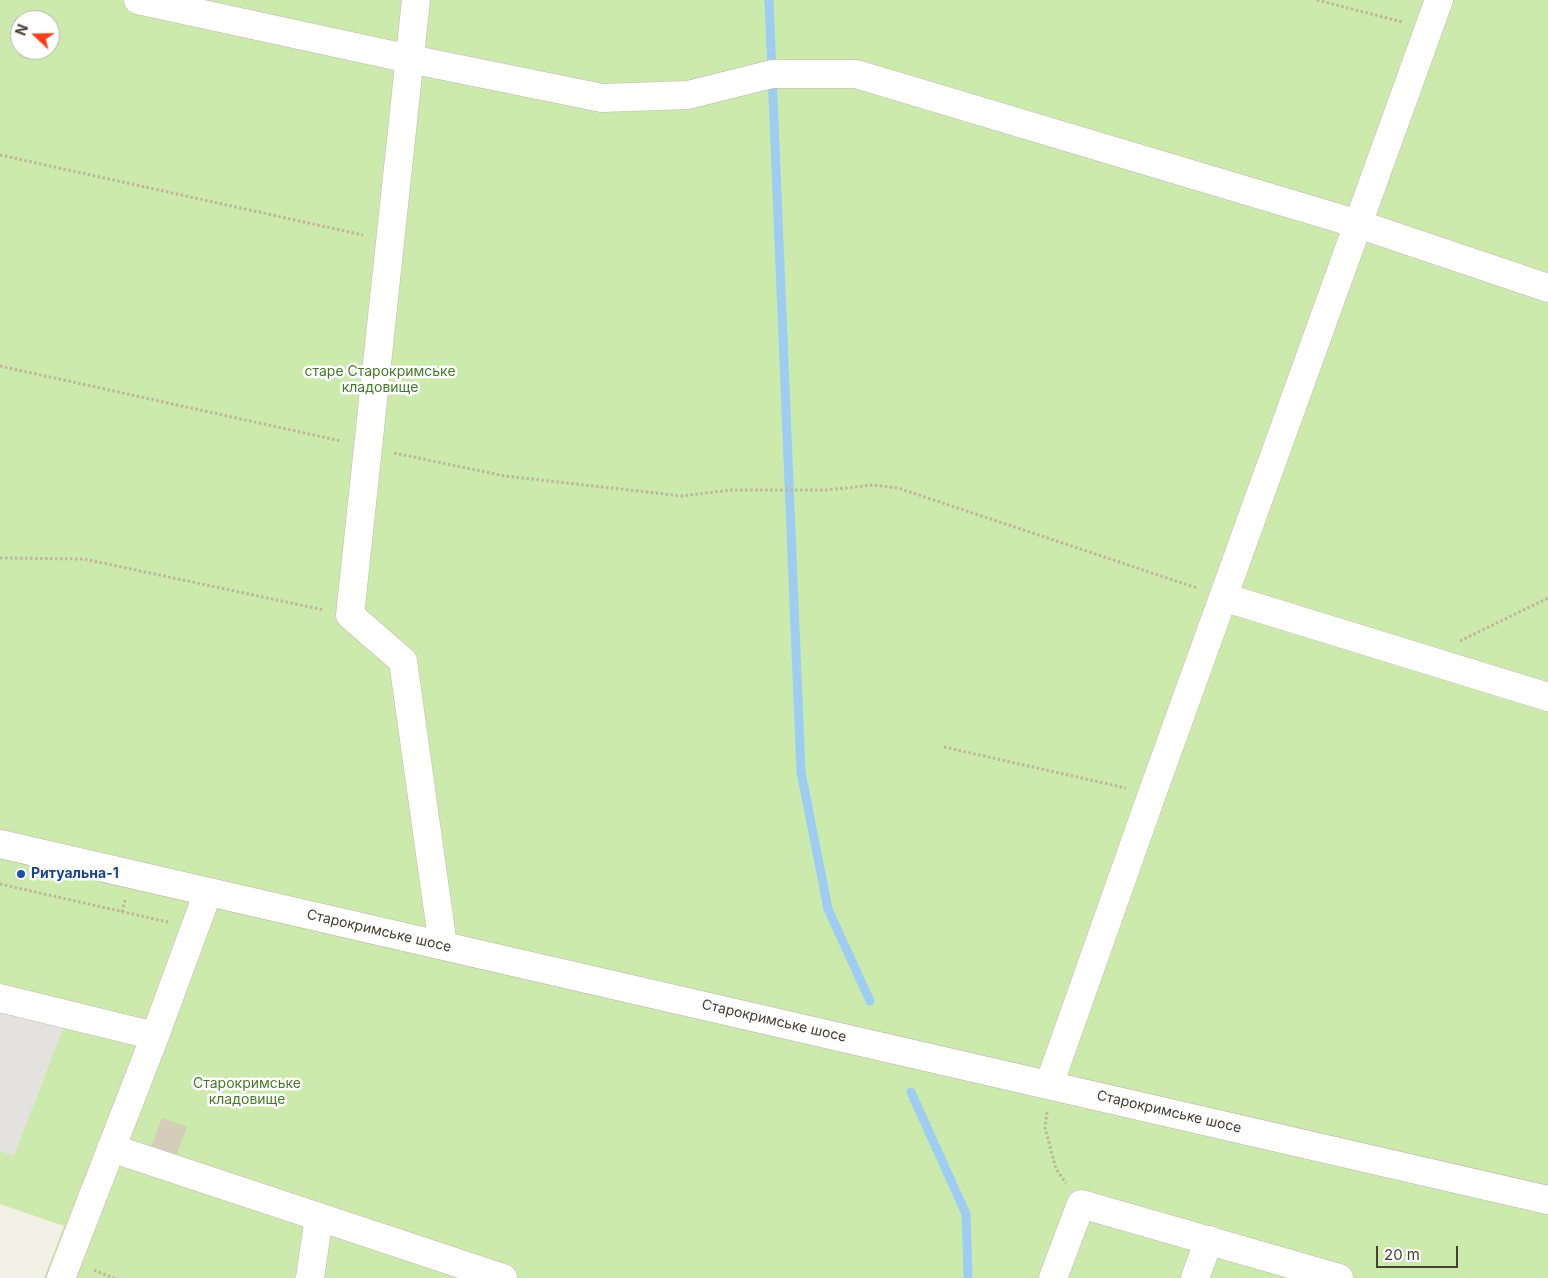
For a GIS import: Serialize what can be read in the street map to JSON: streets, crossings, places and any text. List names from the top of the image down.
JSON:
{
  "streets": {
    "street": ["Старокримське шосе"]
  },
  "parks": ["старе Старокримське кладовище", "Старокримське кладовище"],
  "places": ["Ритуальна-1"],
  "scale_bar": "20 m",
  "north": "left"
}
